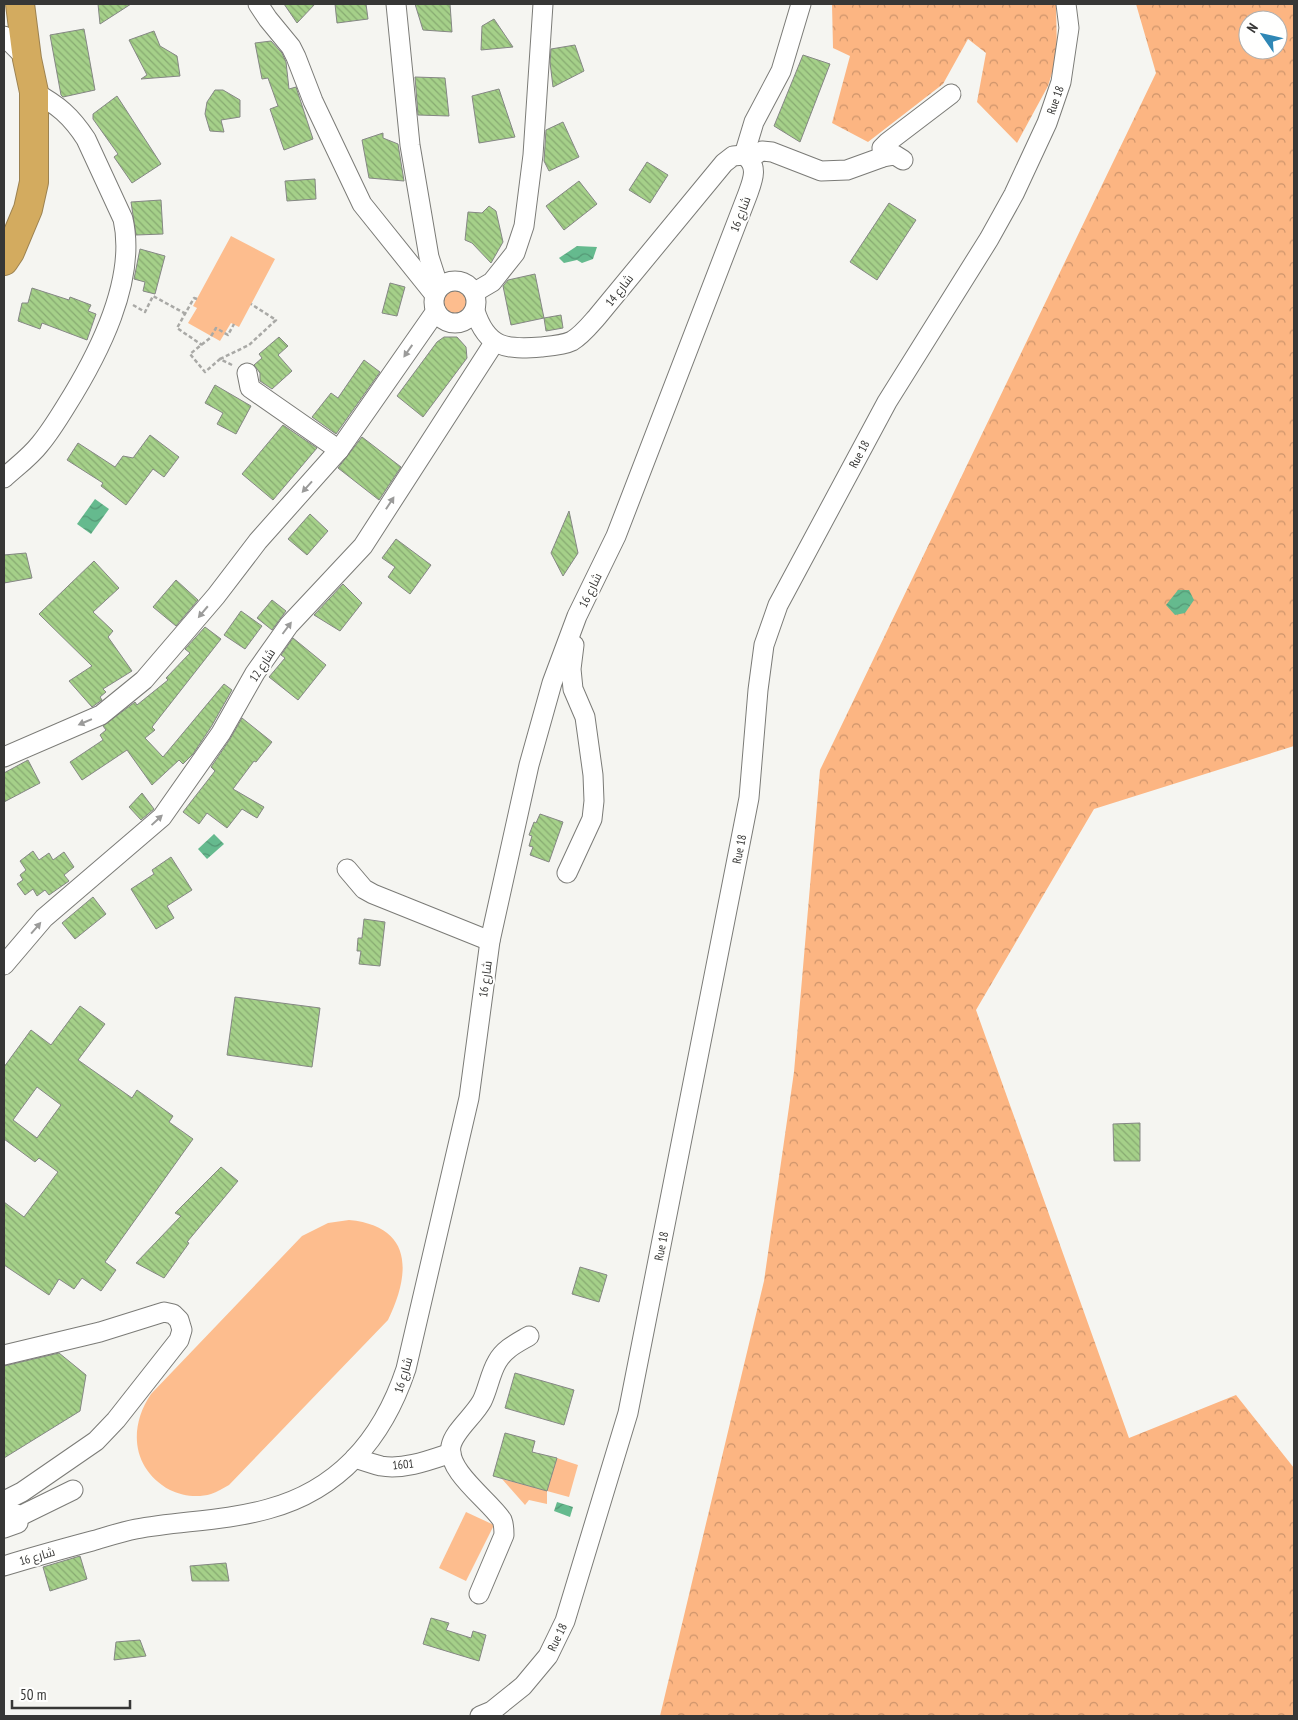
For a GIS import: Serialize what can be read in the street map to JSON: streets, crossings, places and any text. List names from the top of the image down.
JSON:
{
  "streets": {
    "street": [
      "Rue 18",
      "شارع 16",
      "شارع 14",
      "شارع 12",
      "1601"
    ]
  },
  "crossings": [
    ["شارع 16", "شارع 14"],
    ["شارع 16", "1601"],
    ["شارع 14", "شارع 12"]
  ],
  "scale_bar": "50 m",
  "north": "top left"
}
